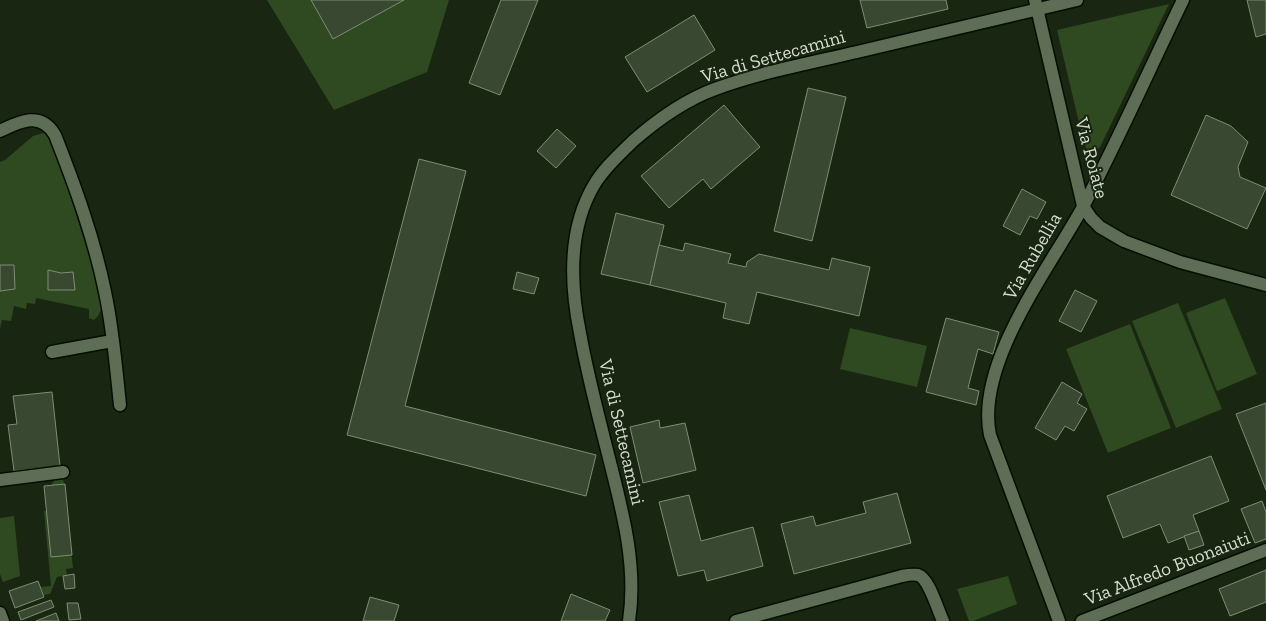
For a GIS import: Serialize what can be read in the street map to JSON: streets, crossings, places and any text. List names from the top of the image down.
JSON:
{
  "streets": {
    "street": [
      "Via di Settecamini",
      "Via Roiate",
      "Via Rubellia",
      "Via Alfredo Buonaiuti"
    ]
  },
  "crossings": [
    ["Via di Settecamini", "Via Roiate"],
    ["Via Roiate", "Via Rubellia"]
  ]
}
